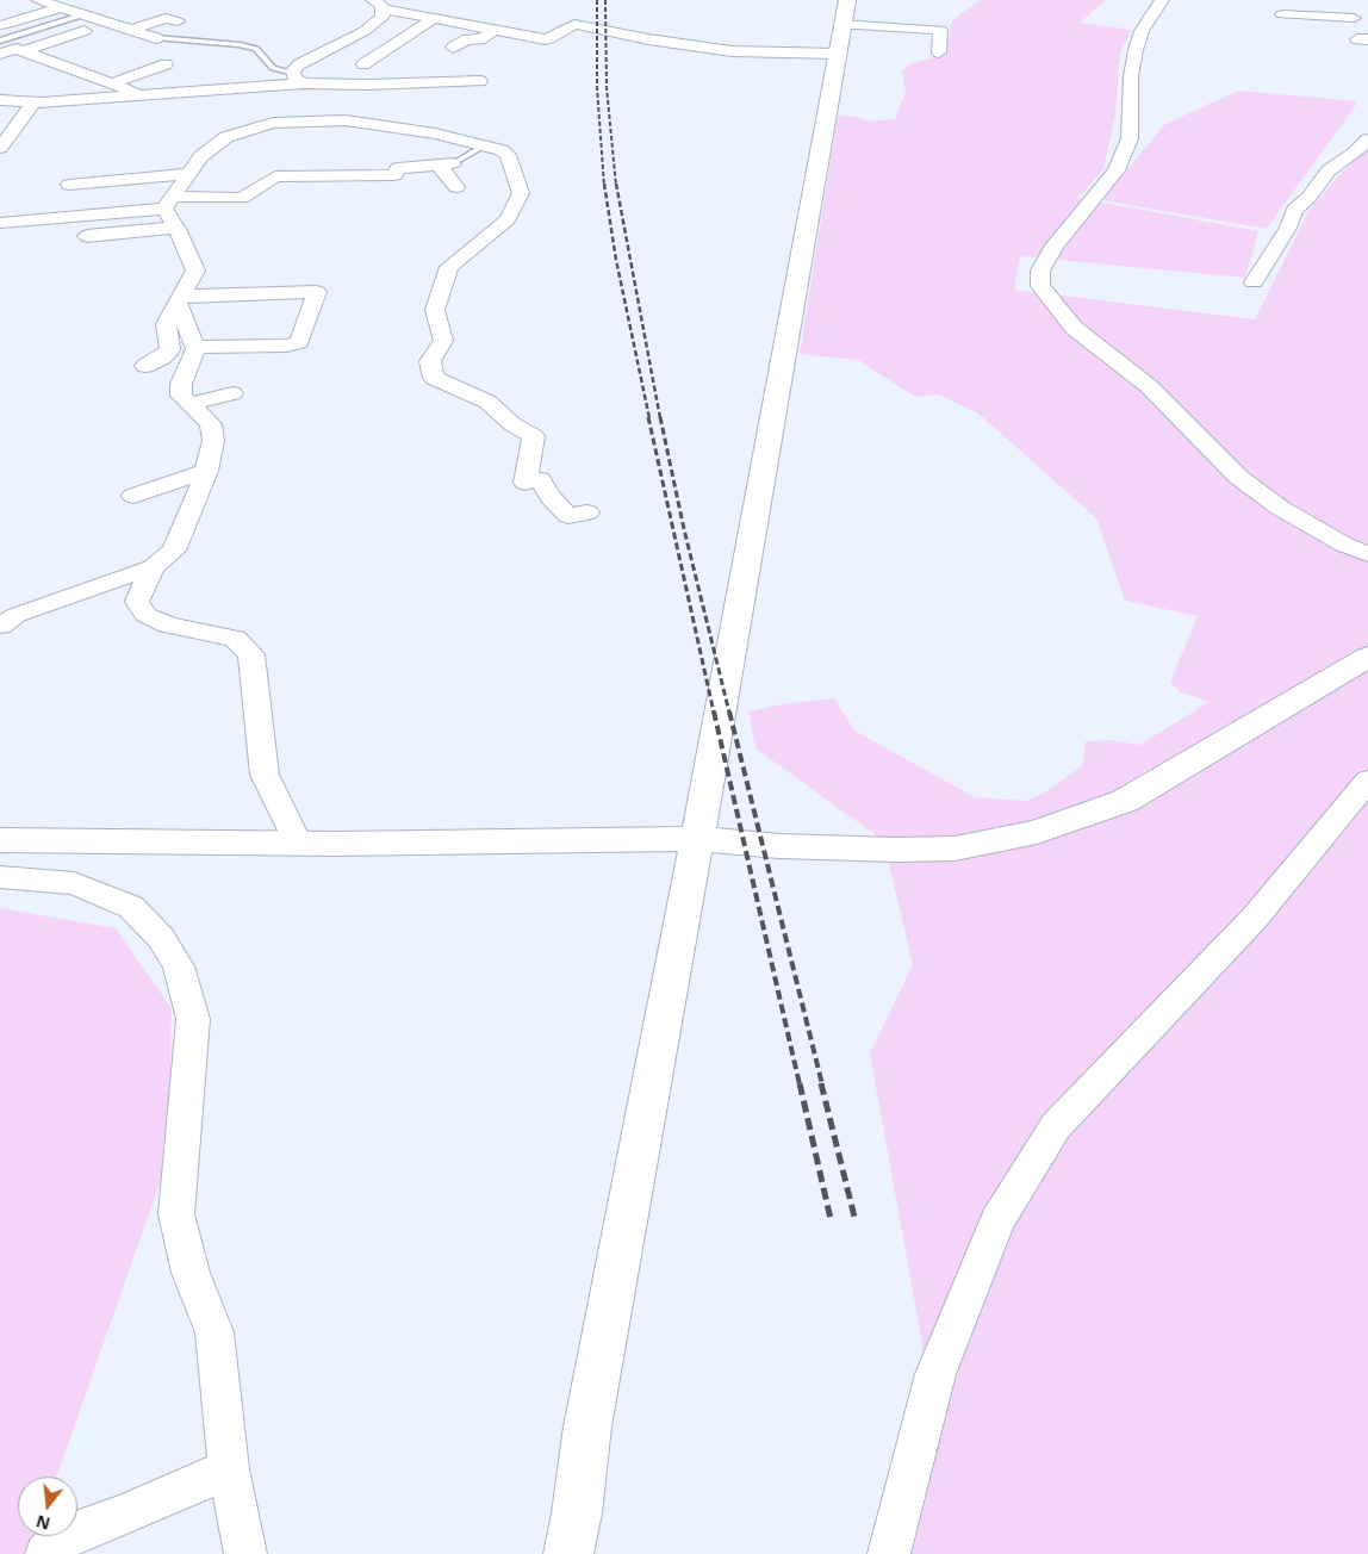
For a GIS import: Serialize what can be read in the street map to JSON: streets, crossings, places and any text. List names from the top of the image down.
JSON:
{
  "north": "bottom"
}
